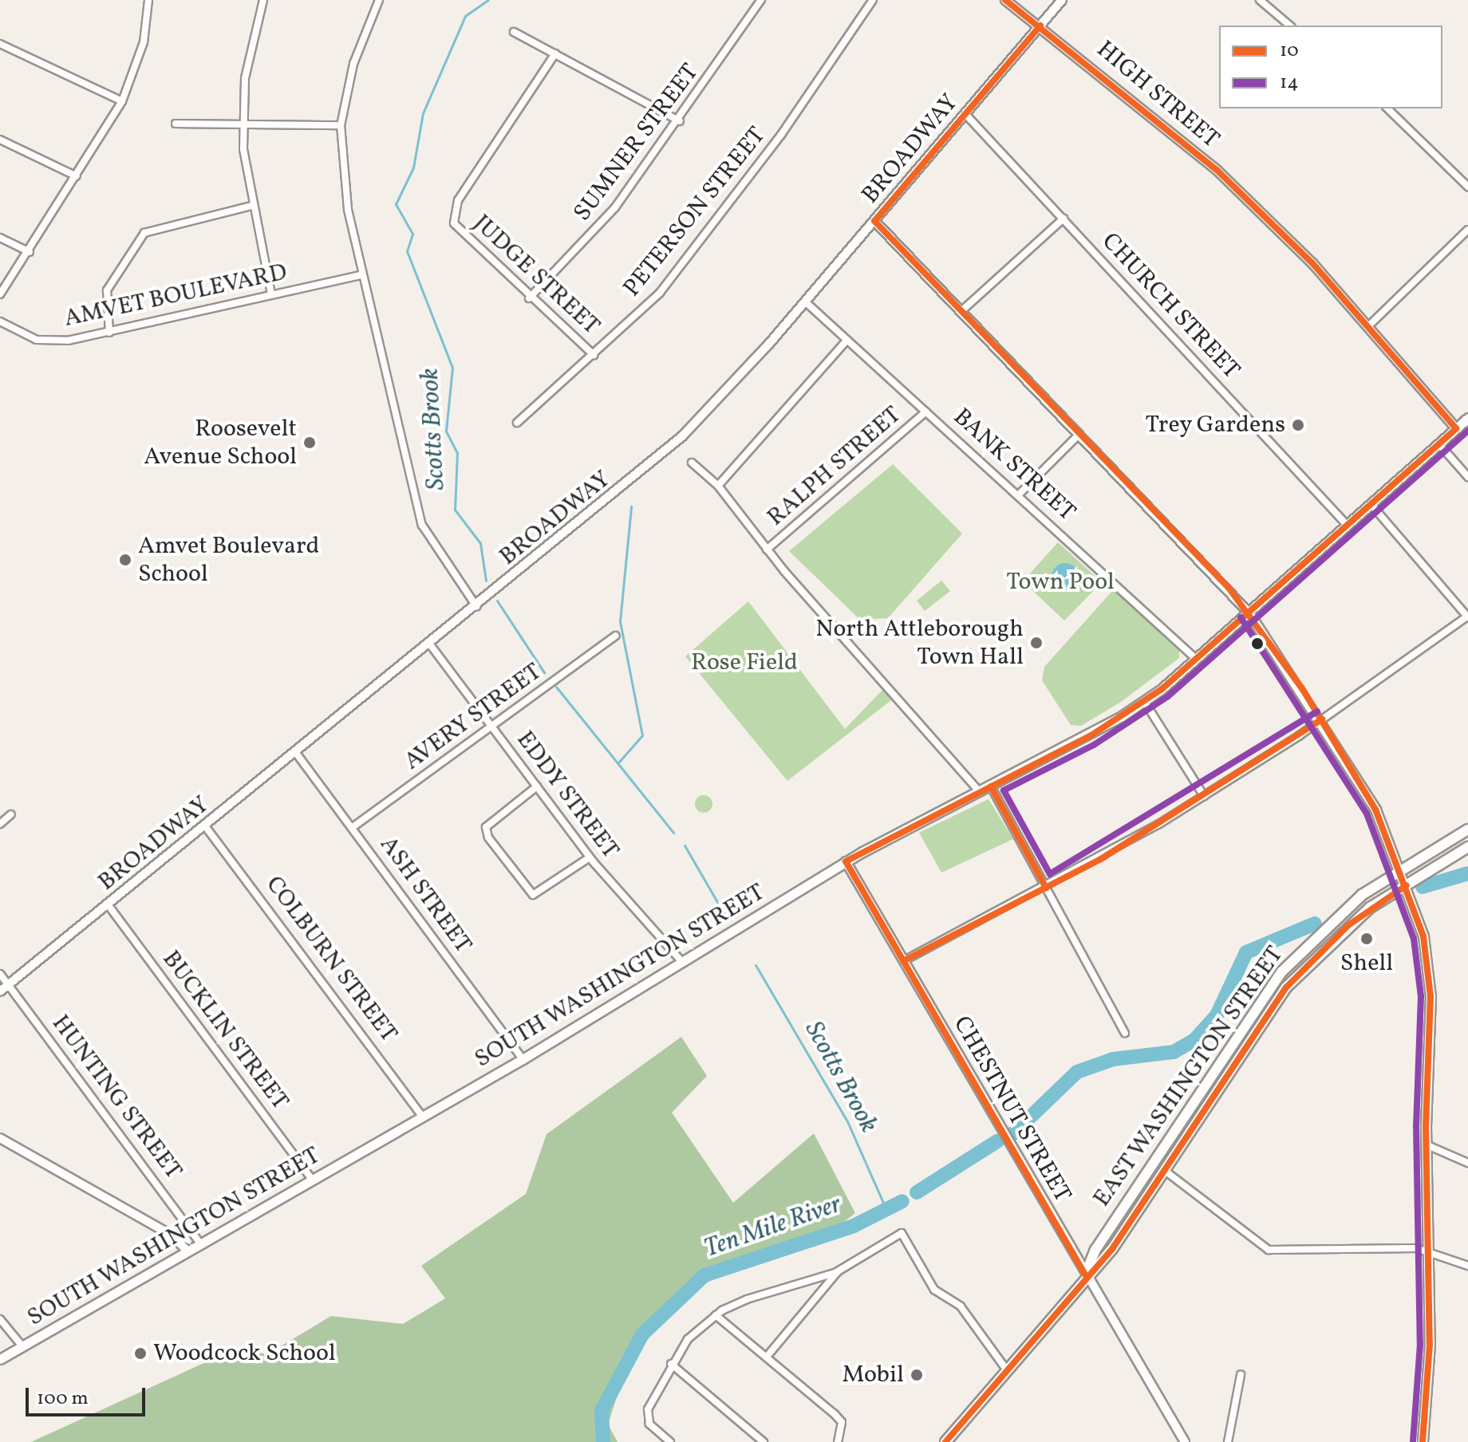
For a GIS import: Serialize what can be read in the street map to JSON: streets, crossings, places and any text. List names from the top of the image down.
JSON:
{
  "streets": {
    "main road": ["SOUTH WASHINGTON STREET", "EAST WASHINGTON STREET"],
    "street": [
      "HIGH STREET",
      "SUMNER STREET",
      "BROADWAY",
      "PETERSON STREET",
      "JUDGE STREET",
      "AMVET BOULEVARD",
      "CHURCH STREET",
      "BANK STREET",
      "RALPH STREET",
      "AVERY STREET",
      "EDDY STREET",
      "ASH STREET",
      "COLBURN STREET",
      "BUCKLIN STREET",
      "HUNTING STREET",
      "CHESTNUT STREET"
    ]
  },
  "crossings": [
    ["HIGH STREET", "BROADWAY"],
    ["HIGH STREET", "SOUTH WASHINGTON STREET"],
    ["SUMNER STREET", "JUDGE STREET"],
    ["BROADWAY", "CHURCH STREET"],
    ["BROADWAY", "BANK STREET"],
    ["BROADWAY", "EDDY STREET"],
    ["BROADWAY", "ASH STREET"],
    ["BROADWAY", "COLBURN STREET"],
    ["BROADWAY", "BUCKLIN STREET"],
    ["BROADWAY", "HUNTING STREET"],
    ["PETERSON STREET", "JUDGE STREET"],
    ["CHURCH STREET", "SOUTH WASHINGTON STREET"],
    ["BANK STREET", "RALPH STREET"],
    ["BANK STREET", "SOUTH WASHINGTON STREET"],
    ["AVERY STREET", "EDDY STREET"],
    ["AVERY STREET", "ASH STREET"],
    ["EDDY STREET", "SOUTH WASHINGTON STREET"],
    ["ASH STREET", "SOUTH WASHINGTON STREET"],
    ["COLBURN STREET", "SOUTH WASHINGTON STREET"],
    ["SOUTH WASHINGTON STREET", "BUCKLIN STREET"],
    ["SOUTH WASHINGTON STREET", "HUNTING STREET"],
    ["SOUTH WASHINGTON STREET", "CHESTNUT STREET"],
    ["EAST WASHINGTON STREET", "CHESTNUT STREET"]
  ],
  "water": ["Scotts Brook", "Ten Mile River"],
  "parks": ["Town Pool", "Rose Field"],
  "places": [
    "Trey Gardens",
    "Roosevelt Avenue School",
    "Amvet Boulevard School",
    "North Attleborough Town Hall",
    "Shell",
    "Woodcock School",
    "Mobil"
  ],
  "lines": ["transit line 10", "transit line 14"],
  "legend": ["10", "14"],
  "scale_bar": "100 m"
}
